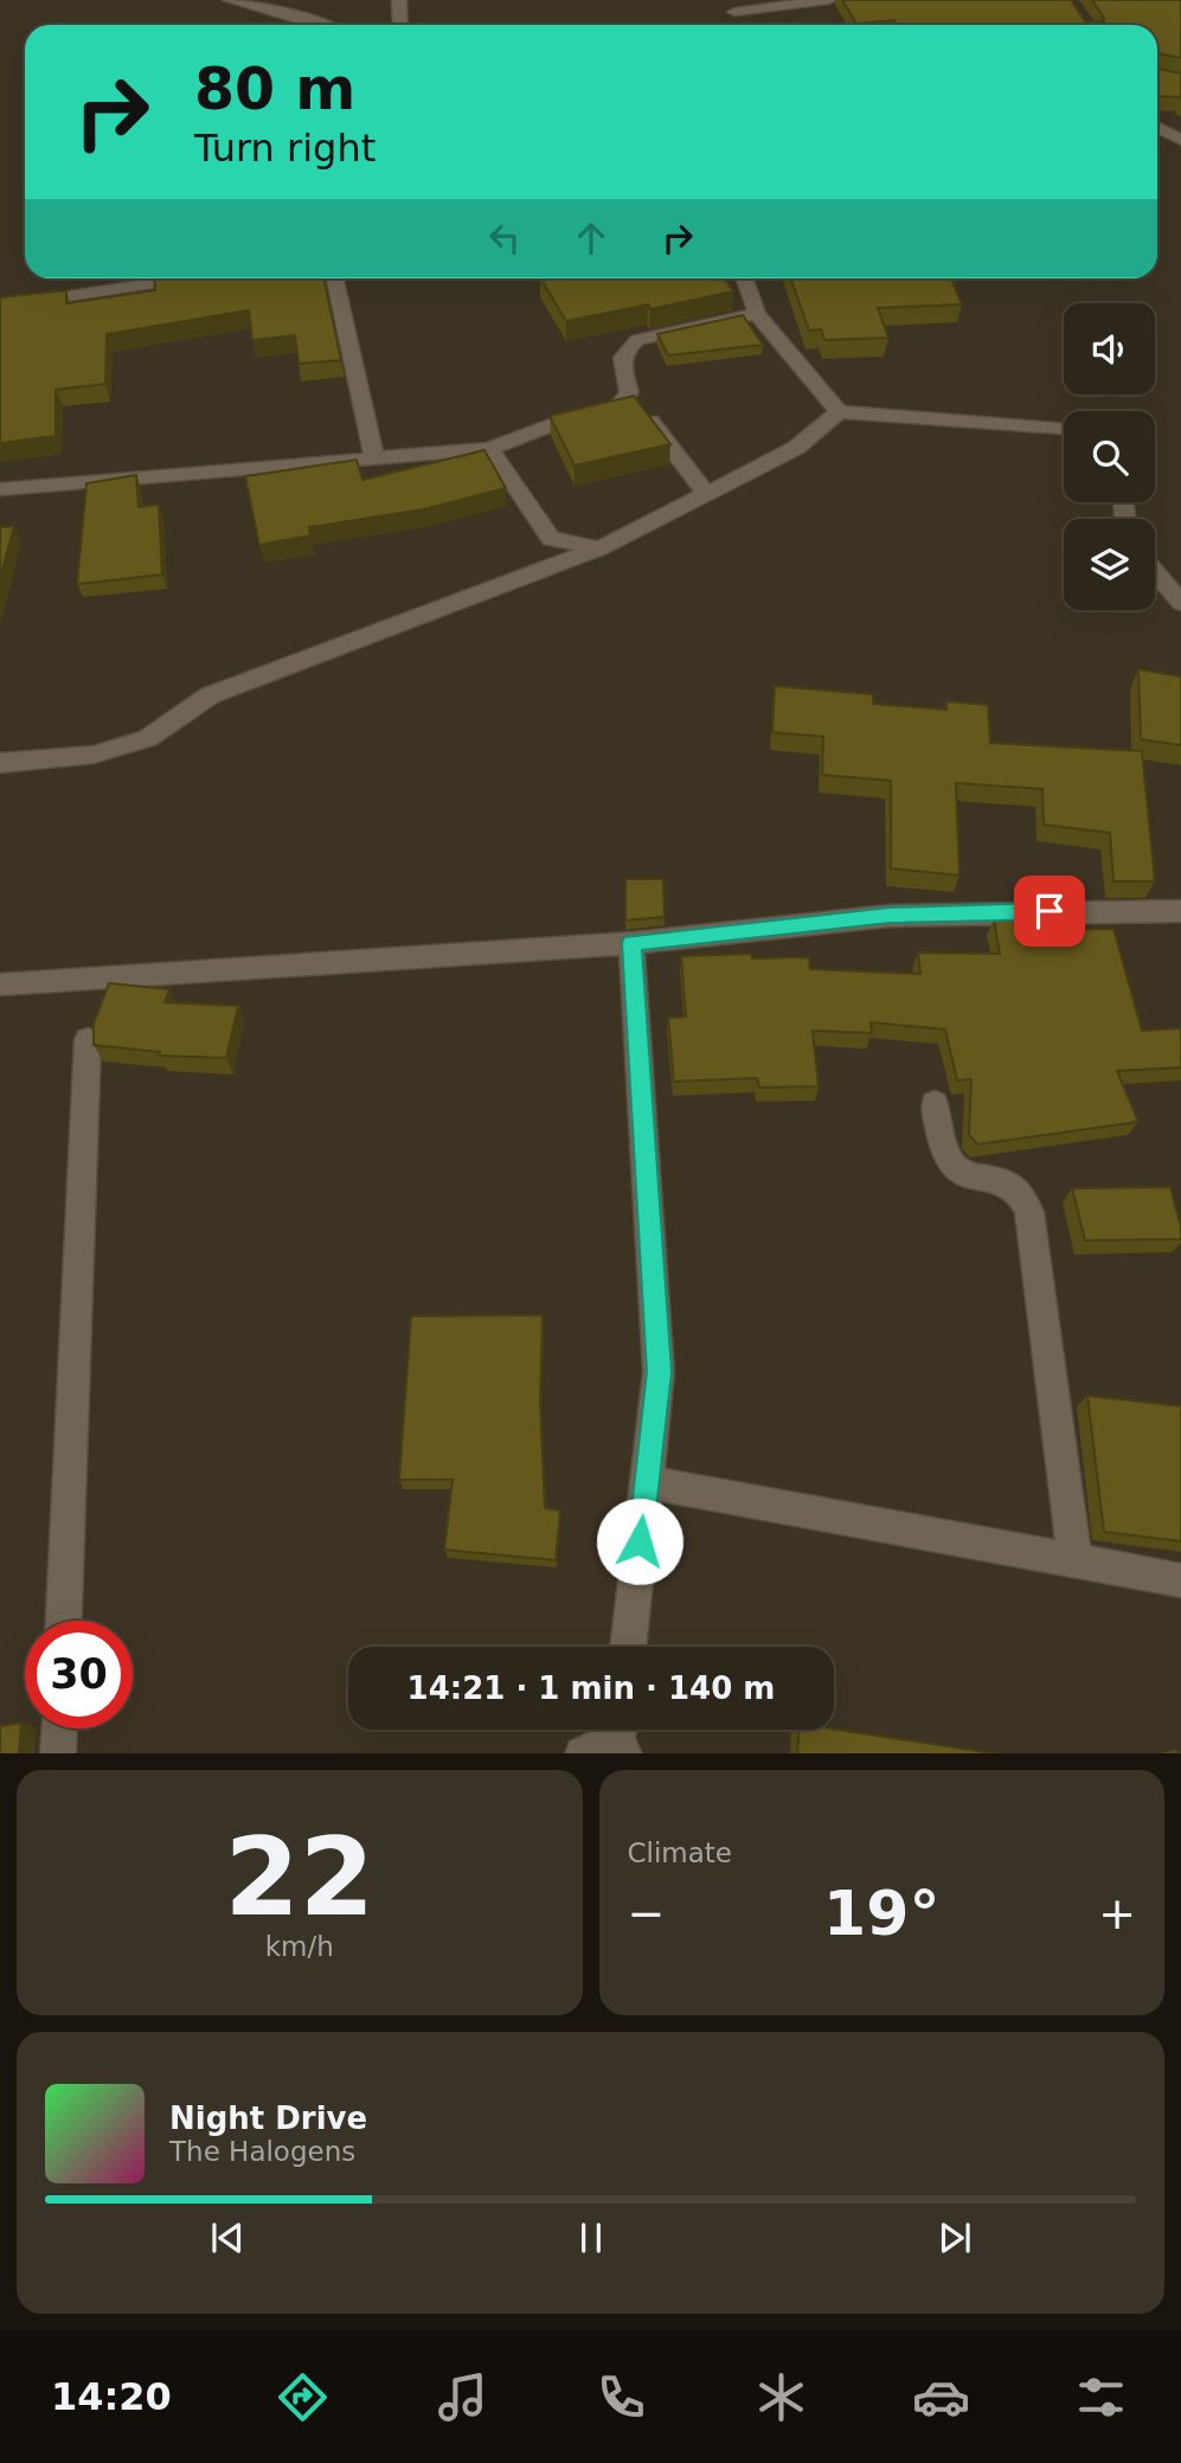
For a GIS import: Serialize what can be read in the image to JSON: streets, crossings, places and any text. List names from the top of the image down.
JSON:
{
  "page": {
    "turn": ["80 m", "Turn right"],
    "limit": "30",
    "trip": "14:21 · 1 min · 140 m",
    "tile": [
      ["22", "km/h"],
      "Climate"
    ],
    "heat": ["−", "19°", "+"],
    "song": ["Night Drive", "The Halogens"],
    "tabs": "14:20"
  }
}
